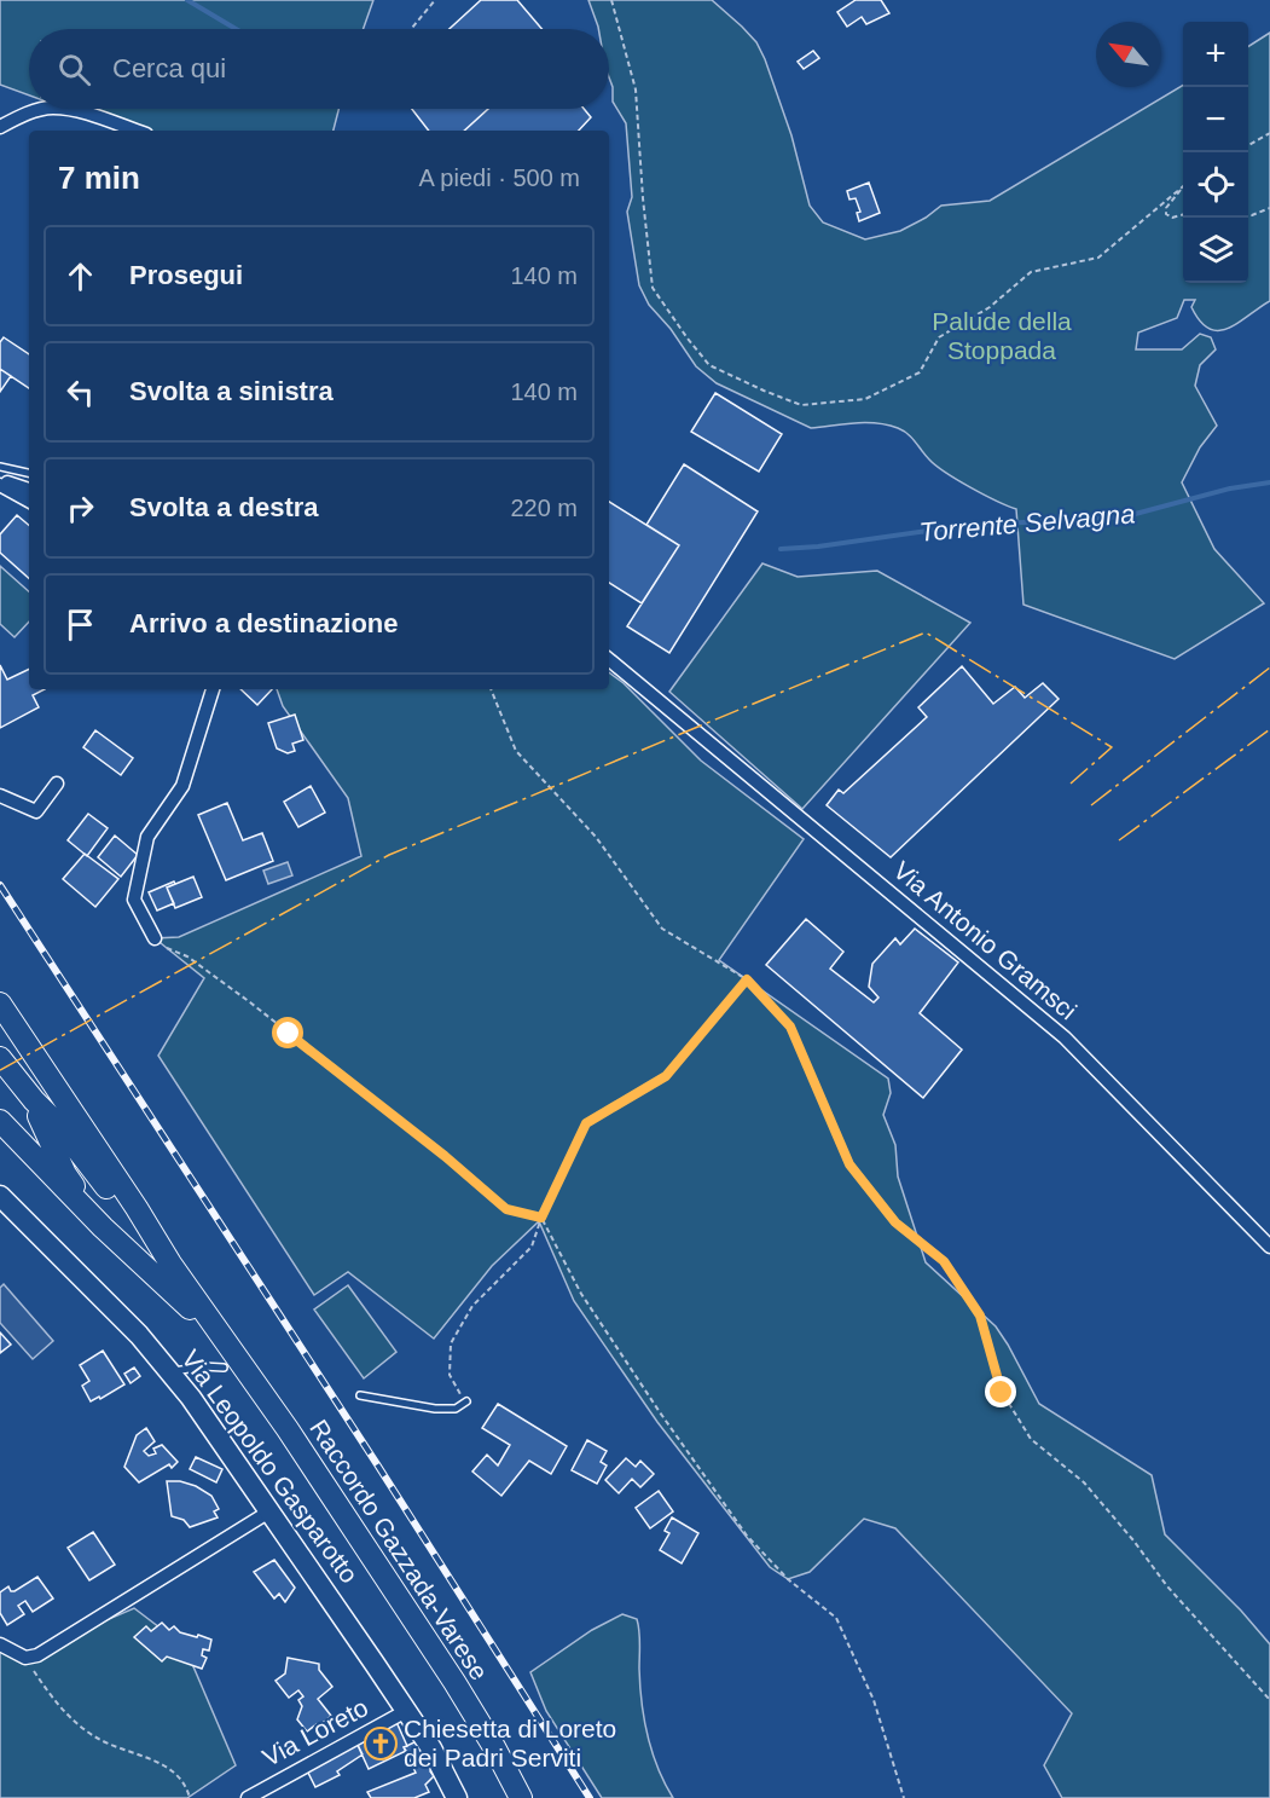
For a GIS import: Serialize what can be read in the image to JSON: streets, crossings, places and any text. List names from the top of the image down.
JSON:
{
  "streets": {
    "highway": ["Raccordo Gazzada-Varese"],
    "main road": ["Via Leopoldo Gasparotto"],
    "street": ["Via Antonio Gramsci", "Via Loreto"]
  },
  "crossings": [
    ["Via Leopoldo Gasparotto", "Via Loreto"]
  ],
  "water": ["Torrente Selvagna"],
  "parks": ["Palude della Stoppada"],
  "places": {
    "church": ["Chiesetta di Loreto dei Padri Serviti"]
  },
  "north": "top left",
  "page": {
    "map_buttons": ["+", "−"],
    "search": "Cerca qui",
    "heading": ["7 min", "A piedi · 500 m"],
    "list": [
      ["Prosegui", "140 m"],
      ["Svolta a sinistra", "140 m"],
      ["Svolta a destra", "220 m"],
      "Arrivo a destinazione"
    ]
  }
}
